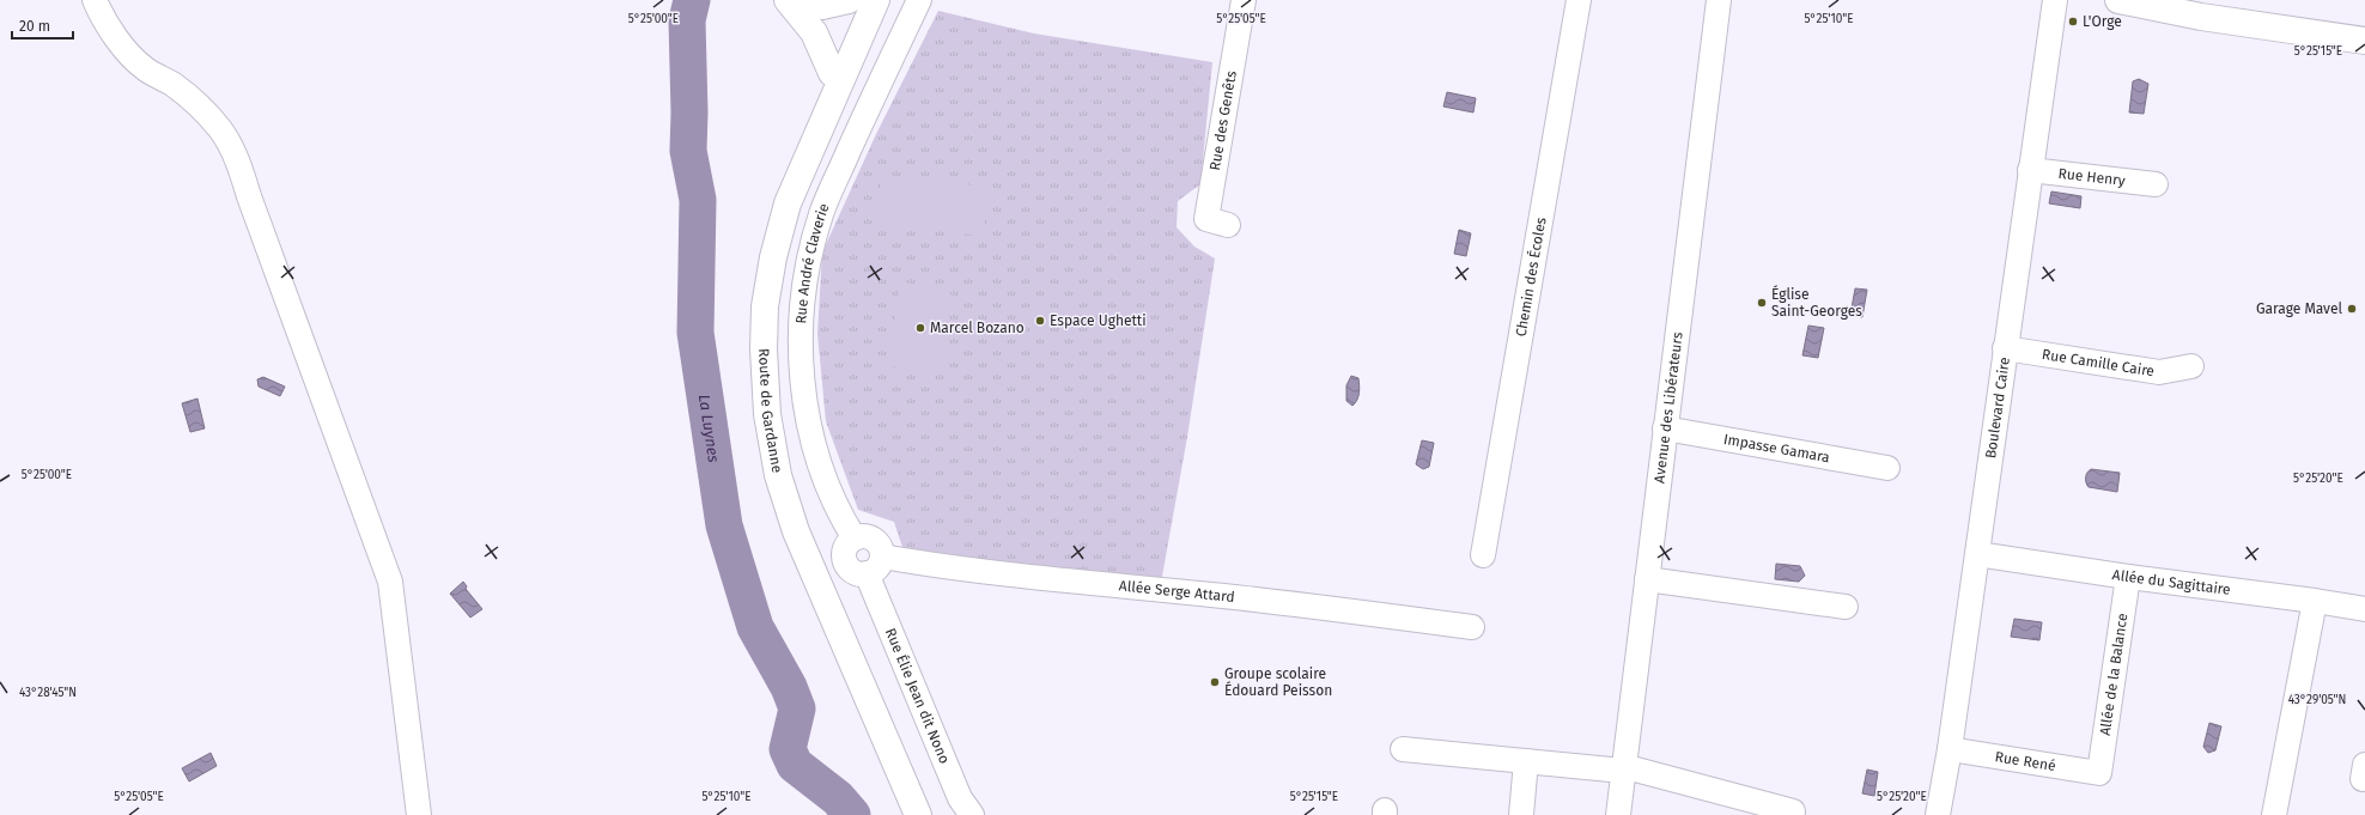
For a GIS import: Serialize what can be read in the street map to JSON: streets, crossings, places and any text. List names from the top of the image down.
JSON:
{
  "streets": {
    "main road": ["Route de Gardanne"],
    "street": [
      "Rue des Genêts",
      "Rue Henry",
      "Rue André Claverie",
      "Chemin des Écoles",
      "Rue Camille Caire",
      "Avenue des Libérateurs",
      "Boulevard Caire",
      "Impasse Gamara",
      "Allée du Sagittaire",
      "Allée Serge Attard",
      "Allée de la Balance",
      "Rue Élie Jean dit Nono",
      "Rue René"
    ]
  },
  "crossings": [
    ["Rue Henry", "Boulevard Caire"],
    ["Rue André Claverie", "Rue Élie Jean dit Nono"],
    ["Rue Camille Caire", "Boulevard Caire"],
    ["Avenue des Libérateurs", "Impasse Gamara"],
    ["Boulevard Caire", "Allée du Sagittaire"],
    ["Boulevard Caire", "Rue René"],
    ["Allée du Sagittaire", "Allée de la Balance"],
    ["Allée Serge Attard", "Rue Élie Jean dit Nono"],
    ["Allée de la Balance", "Rue René"]
  ],
  "water": ["La Luynes"],
  "places": [
    "L'Orge",
    "Église Saint-Georges",
    "Garage Mavel",
    "Espace Ughetti",
    "Marcel Bozano",
    "Groupe scolaire Édouard Peisson"
  ],
  "scale_bar": "20 m",
  "coordinates": [
    "5°25'00\"E",
    "5°25'05\"E",
    "5°25'10\"E",
    "5°25'15\"E",
    "5°25'20\"E",
    "43°28'45\"N",
    "43°29'05\"N"
  ]
}
